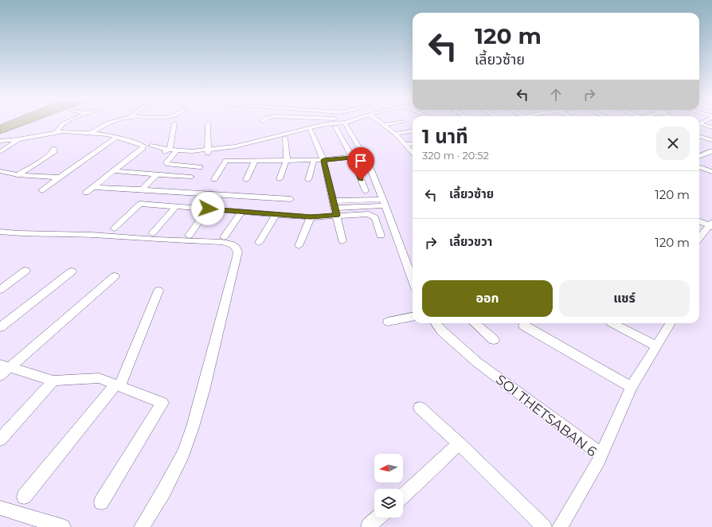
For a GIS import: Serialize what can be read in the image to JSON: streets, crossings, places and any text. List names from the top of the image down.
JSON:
{
  "streets": {
    "street": ["SOI THETSABAN 6"]
  },
  "north": "left",
  "page": {
    "turn": ["120 m", "เลี้ยวซ้าย"],
    "heading": ["1 นาที", "320 m · 20:52"],
    "list": [
      {
        "name": "เลี้ยวซ้าย",
        "value": "120 m"
      },
      {
        "name": "เลี้ยวขวา",
        "value": "120 m"
      }
    ],
    "buttons": ["ออก", "แชร์"]
  }
}
